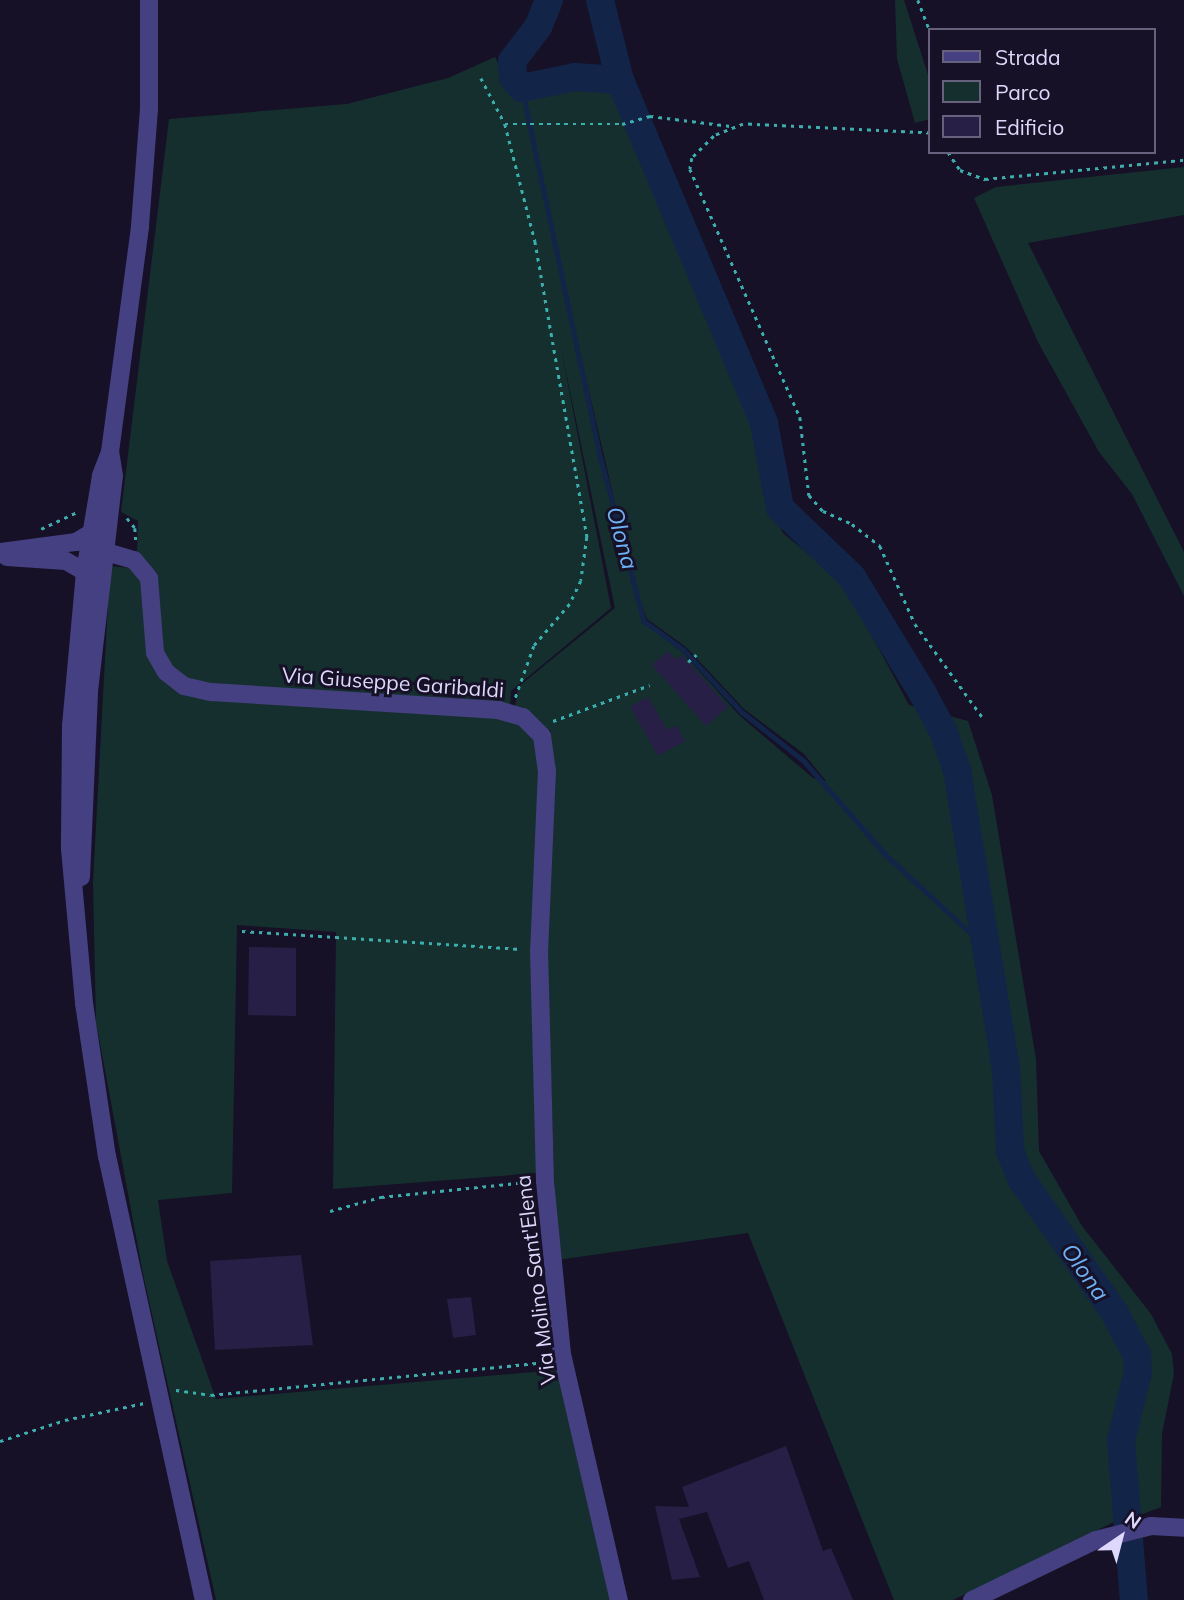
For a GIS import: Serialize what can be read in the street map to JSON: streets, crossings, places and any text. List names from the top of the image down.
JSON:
{
  "streets": {
    "street": ["Via Giuseppe Garibaldi", "Via Molino Sant'Elena"]
  },
  "water": ["Olona"],
  "legend": ["Strada", "Parco", "Edificio"],
  "north": "top right"
}
